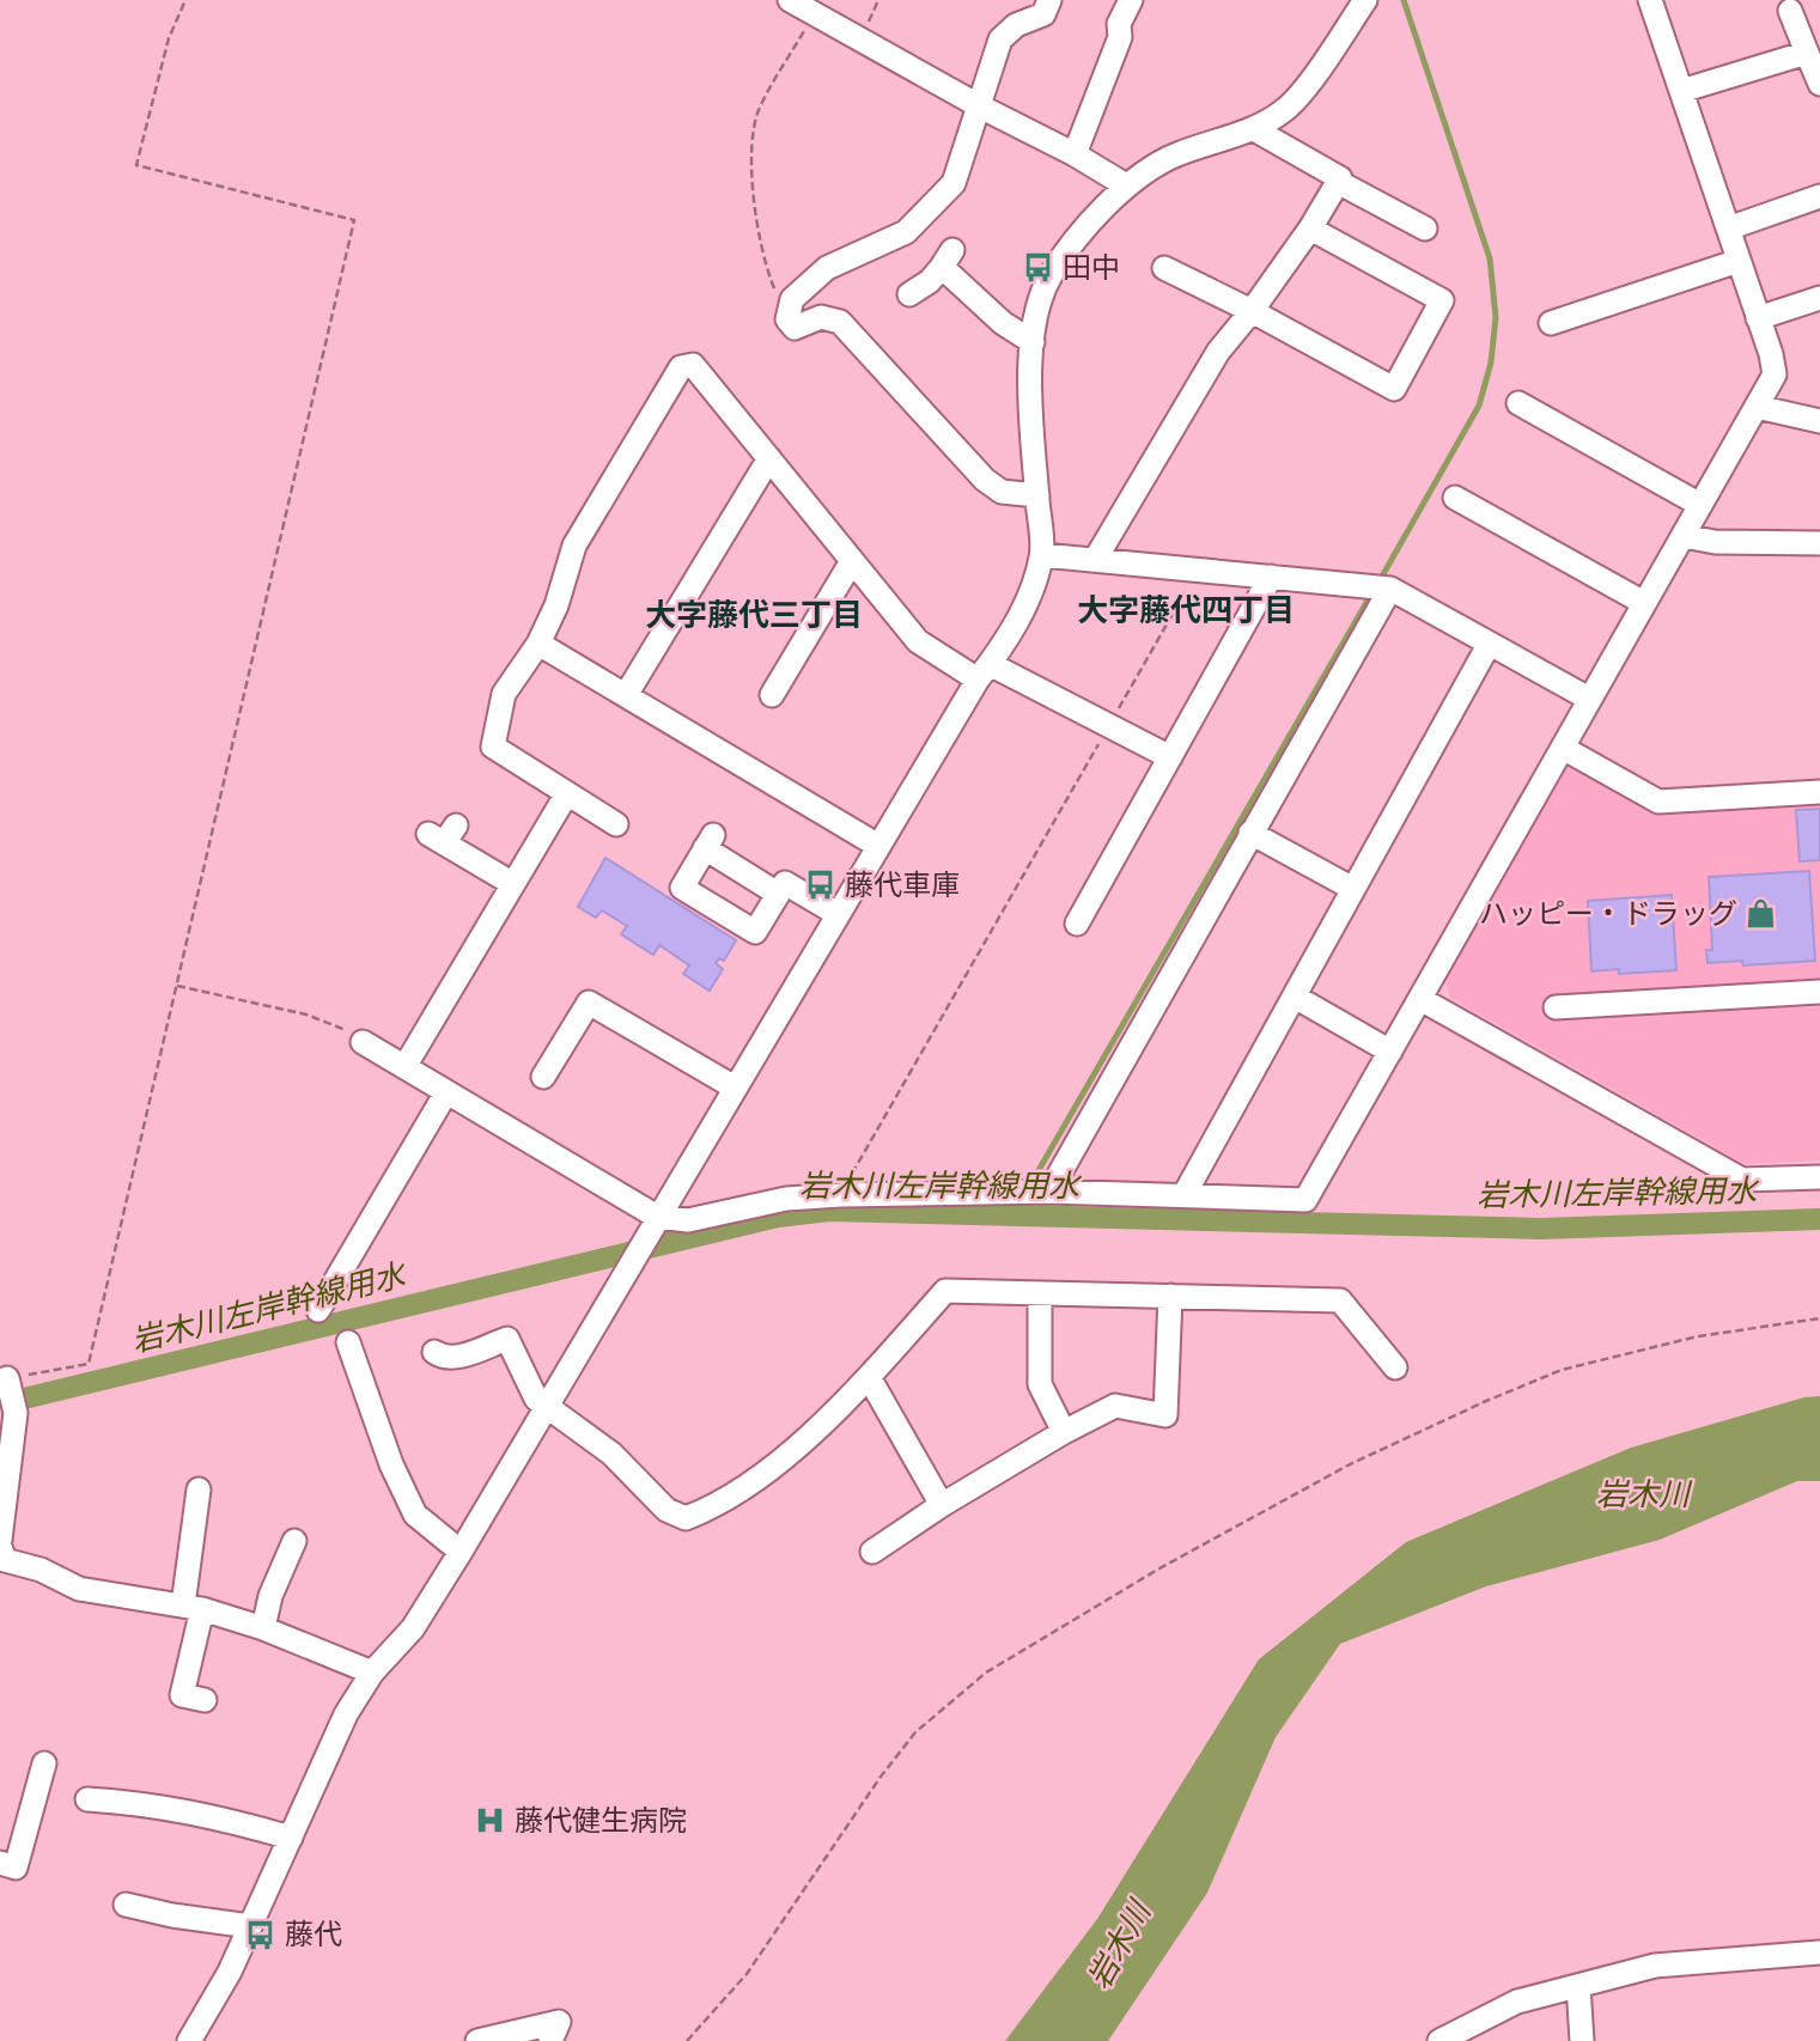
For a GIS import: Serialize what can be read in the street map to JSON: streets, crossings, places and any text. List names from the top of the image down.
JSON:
{
  "districts": ["大字藤代四丁目", "大字藤代三丁目"],
  "water": ["岩木川左岸幹線用水", "岩木川"],
  "places": {
    "bus stop": ["田中", "藤代車庫", "藤代"],
    "shop": ["ハッピー・ドラッグ"],
    "hospital": ["藤代健生病院"]
  }
}
